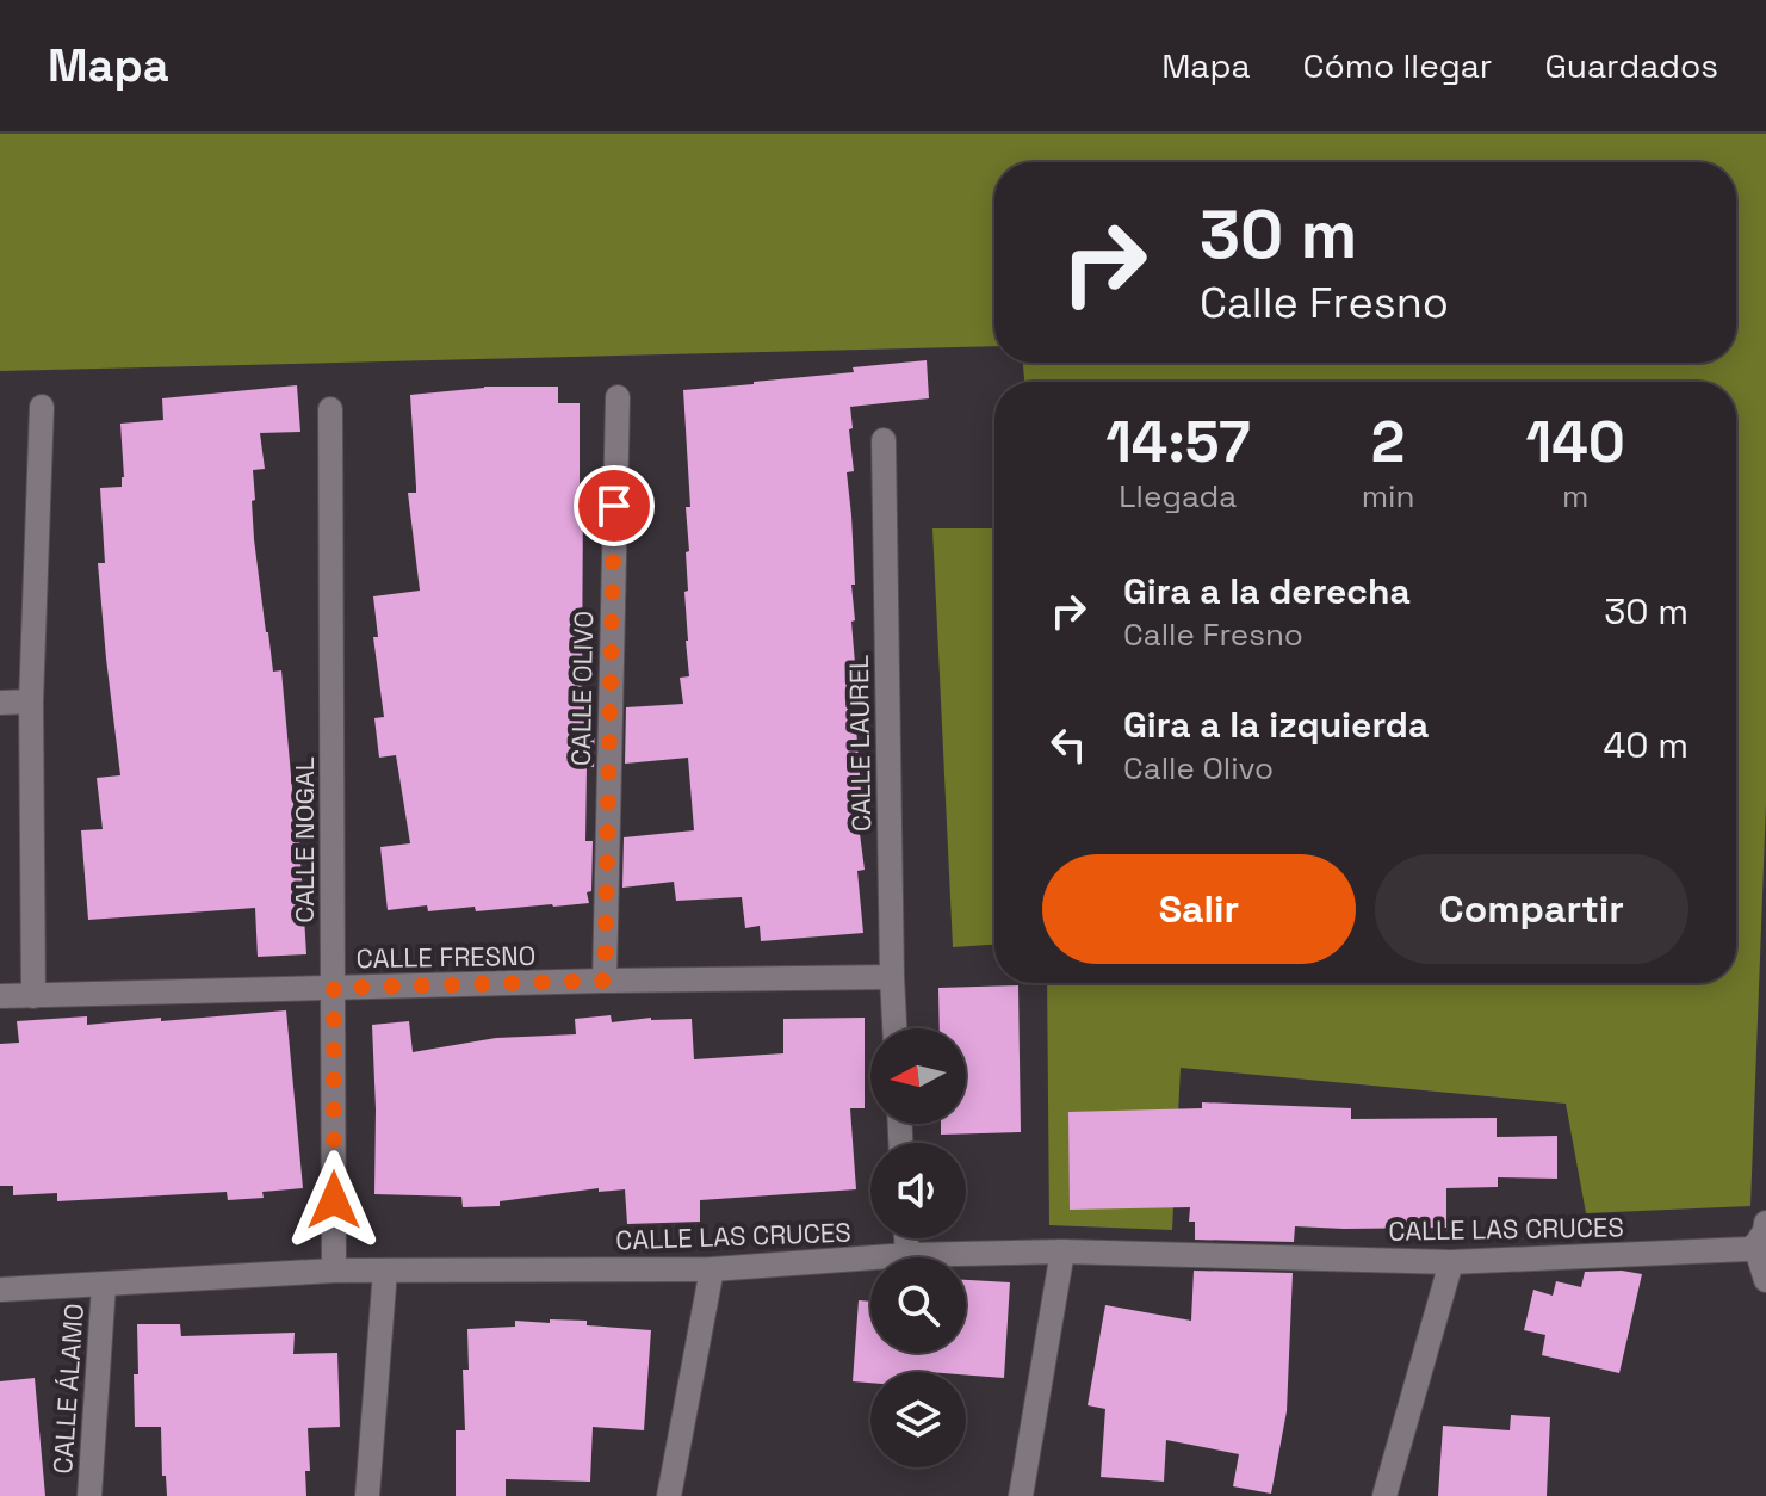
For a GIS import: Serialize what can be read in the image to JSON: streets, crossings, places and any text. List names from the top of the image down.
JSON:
{
  "streets": {
    "street": [
      "CALLE OLIVO",
      "CALLE LAUREL",
      "CALLE NOGAL",
      "CALLE FRESNO",
      "CALLE LAS CRUCES",
      "CALLE ÁLAMO"
    ]
  },
  "crossings": [
    ["CALLE OLIVO", "CALLE FRESNO"],
    ["CALLE LAUREL", "CALLE FRESNO"],
    ["CALLE NOGAL", "CALLE FRESNO"],
    ["CALLE NOGAL", "CALLE LAS CRUCES"],
    ["CALLE LAS CRUCES", "CALLE ÁLAMO"]
  ],
  "north": "left",
  "page": {
    "header": "Mapa",
    "nav": ["Mapa", "Cómo llegar", "Guardados"],
    "turn": ["30 m", "Calle Fresno"],
    "eta": [
      "14:57",
      "Llegada",
      "2",
      "min",
      "140",
      "m"
    ],
    "list": [
      {
        "name": "Gira a la derecha",
        "note": "Calle Fresno",
        "value": "30 m"
      },
      {
        "name": "Gira a la izquierda",
        "note": "Calle Olivo",
        "value": "40 m"
      }
    ],
    "buttons": ["Salir", "Compartir"]
  }
}
